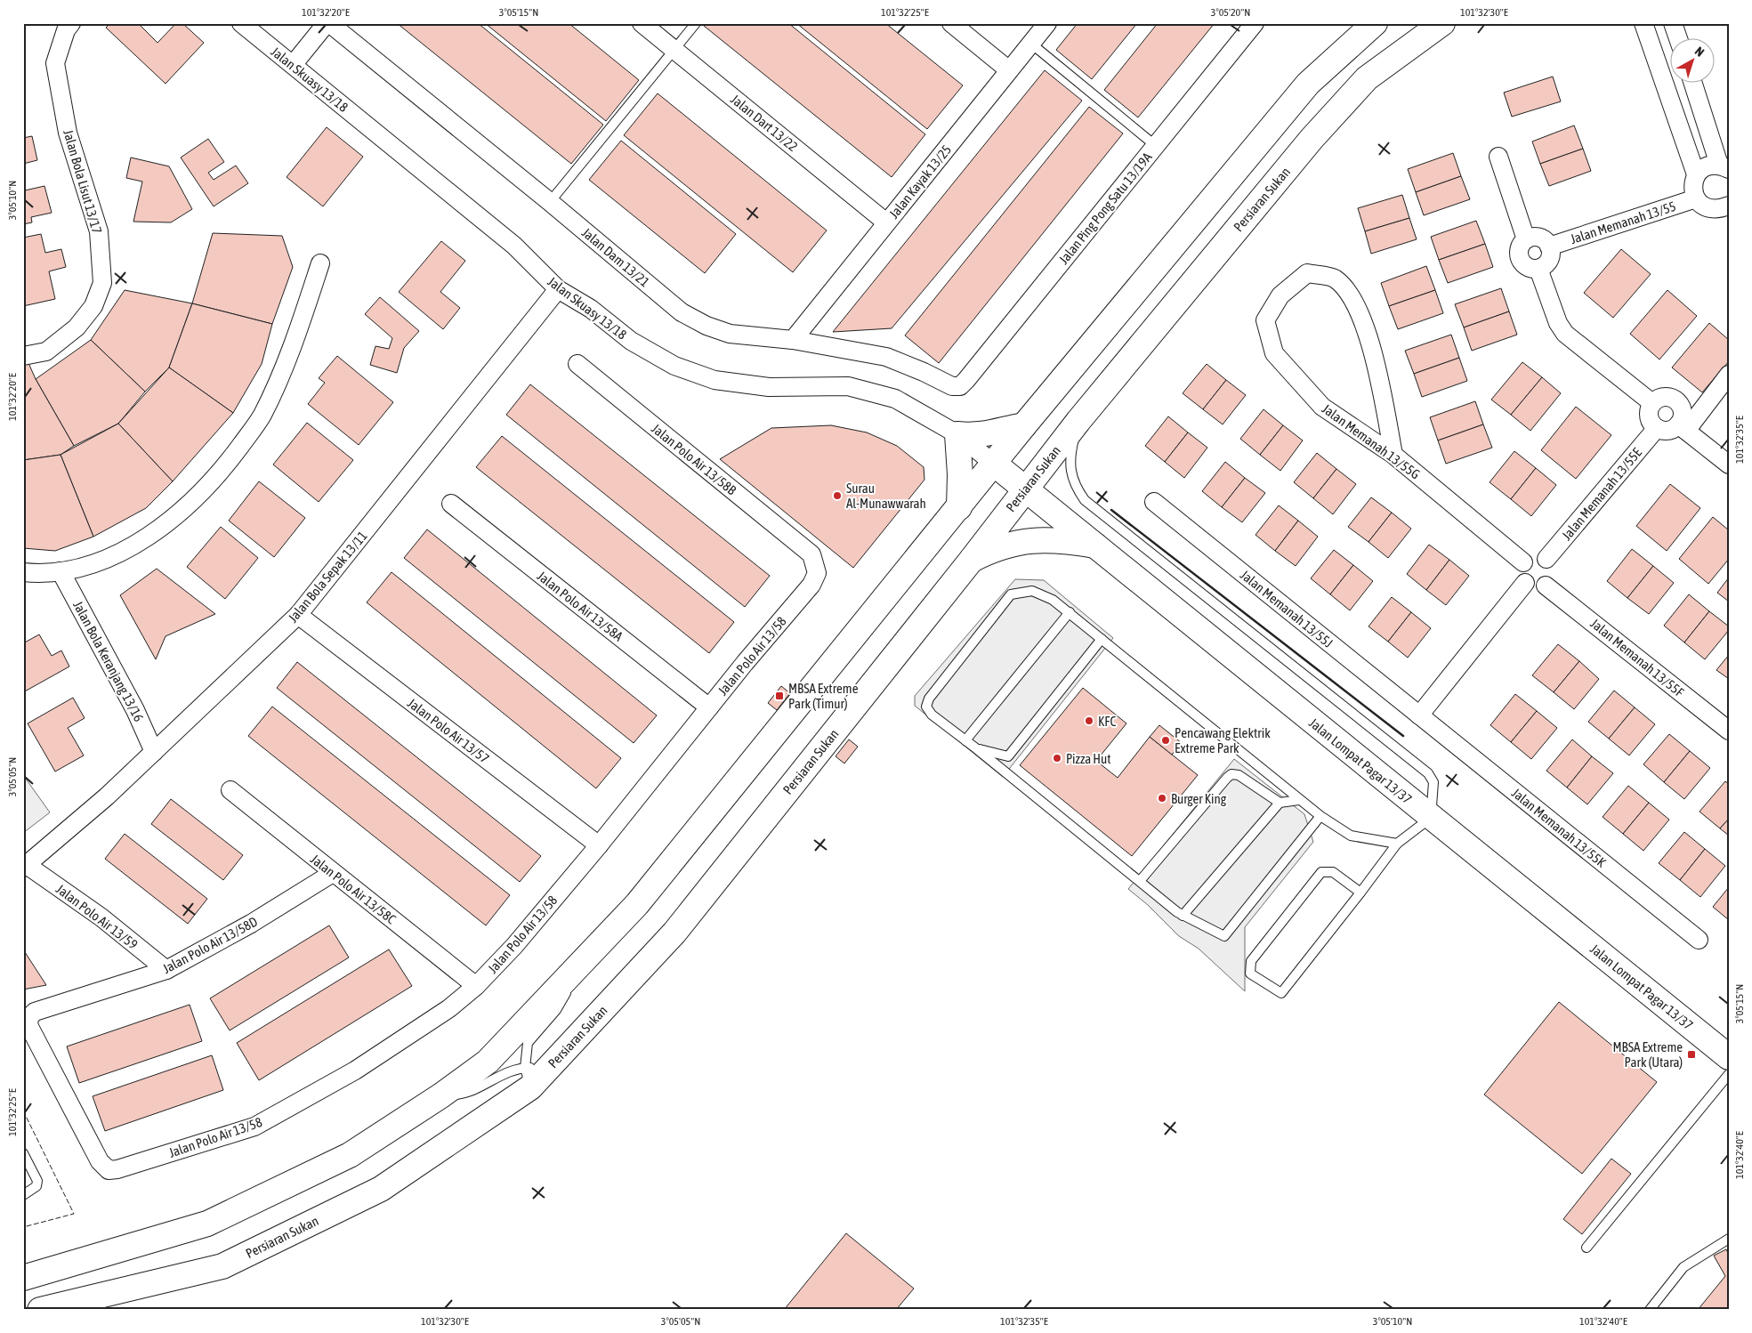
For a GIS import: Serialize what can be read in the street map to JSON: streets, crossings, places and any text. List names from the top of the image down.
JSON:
{
  "streets": {
    "main road": ["Persiaran Sukan", "Jalan Lompat Pagar 13/37"],
    "street": [
      "Jalan Skuasy 13/18",
      "Jalan Dart 13/22",
      "Jalan Bola Lisut 13/17",
      "Jalan Kayak 13/25",
      "Jalan Ping Pong Satu 13/19A",
      "Jalan Memanah 13/55",
      "Jalan Dam 13/21",
      "Jalan Memanah 13/55G",
      "Jalan Polo Air 13/58B",
      "Jalan Memanah 13/55E",
      "Jalan Bola Sepak 13/11",
      "Jalan Polo Air 13/58A",
      "Jalan Memanah 13/55J",
      "Jalan Polo Air 13/58",
      "Jalan Memanah 13/55F",
      "Jalan Bola Keranjang 13/16",
      "Jalan Polo Air 13/57",
      "Jalan Memanah 13/55K",
      "Jalan Polo Air 13/58C",
      "Jalan Polo Air 13/59",
      "Jalan Polo Air 13/58D"
    ]
  },
  "crossings": [
    ["Jalan Skuasy 13/18", "Jalan Bola Sepak 13/11"],
    ["Jalan Skuasy 13/18", "Jalan Lompat Pagar 13/37"],
    ["Jalan Dart 13/22", "Jalan Kayak 13/25"],
    ["Jalan Kayak 13/25", "Jalan Dam 13/21"],
    ["Persiaran Sukan", "Jalan Lompat Pagar 13/37"],
    ["Jalan Ping Pong Satu 13/19A", "Jalan Dam 13/21"],
    ["Jalan Memanah 13/55G", "Jalan Memanah 13/55E"],
    ["Jalan Memanah 13/55G", "Jalan Memanah 13/55F"],
    ["Jalan Polo Air 13/58B", "Jalan Polo Air 13/58"],
    ["Jalan Memanah 13/55E", "Jalan Memanah 13/55F"],
    ["Jalan Bola Sepak 13/11", "Jalan Bola Keranjang 13/16"],
    ["Jalan Bola Sepak 13/11", "Jalan Polo Air 13/57"],
    ["Jalan Bola Sepak 13/11", "Jalan Polo Air 13/59"],
    ["Jalan Polo Air 13/58A", "Jalan Polo Air 13/58"],
    ["Jalan Memanah 13/55J", "Jalan Memanah 13/55K"],
    ["Jalan Polo Air 13/58", "Jalan Polo Air 13/57"],
    ["Jalan Polo Air 13/58", "Jalan Polo Air 13/58C"],
    ["Jalan Polo Air 13/58", "Jalan Polo Air 13/58D"],
    ["Jalan Polo Air 13/58C", "Jalan Polo Air 13/58D"],
    ["Jalan Polo Air 13/59", "Jalan Polo Air 13/58D"]
  ],
  "places": {
    "other": [
      "Surau Al-Munawwarah",
      "KFC",
      "Pencawang Elektrik Extreme Park",
      "Pizza Hut",
      "Burger King"
    ],
    "transit": ["MBSA Extreme Park (Timur)", "MBSA Extreme Park (Utara)"]
  },
  "north": "top right",
  "coordinates": [
    "101°32'20\"E",
    "3°05'15\"N",
    "101°32'25\"E",
    "3°05'20\"N",
    "101°32'30\"E",
    "3°05'10\"N",
    "101°32'35\"E",
    "3°05'05\"N",
    "101°32'40\"E"
  ]
}
